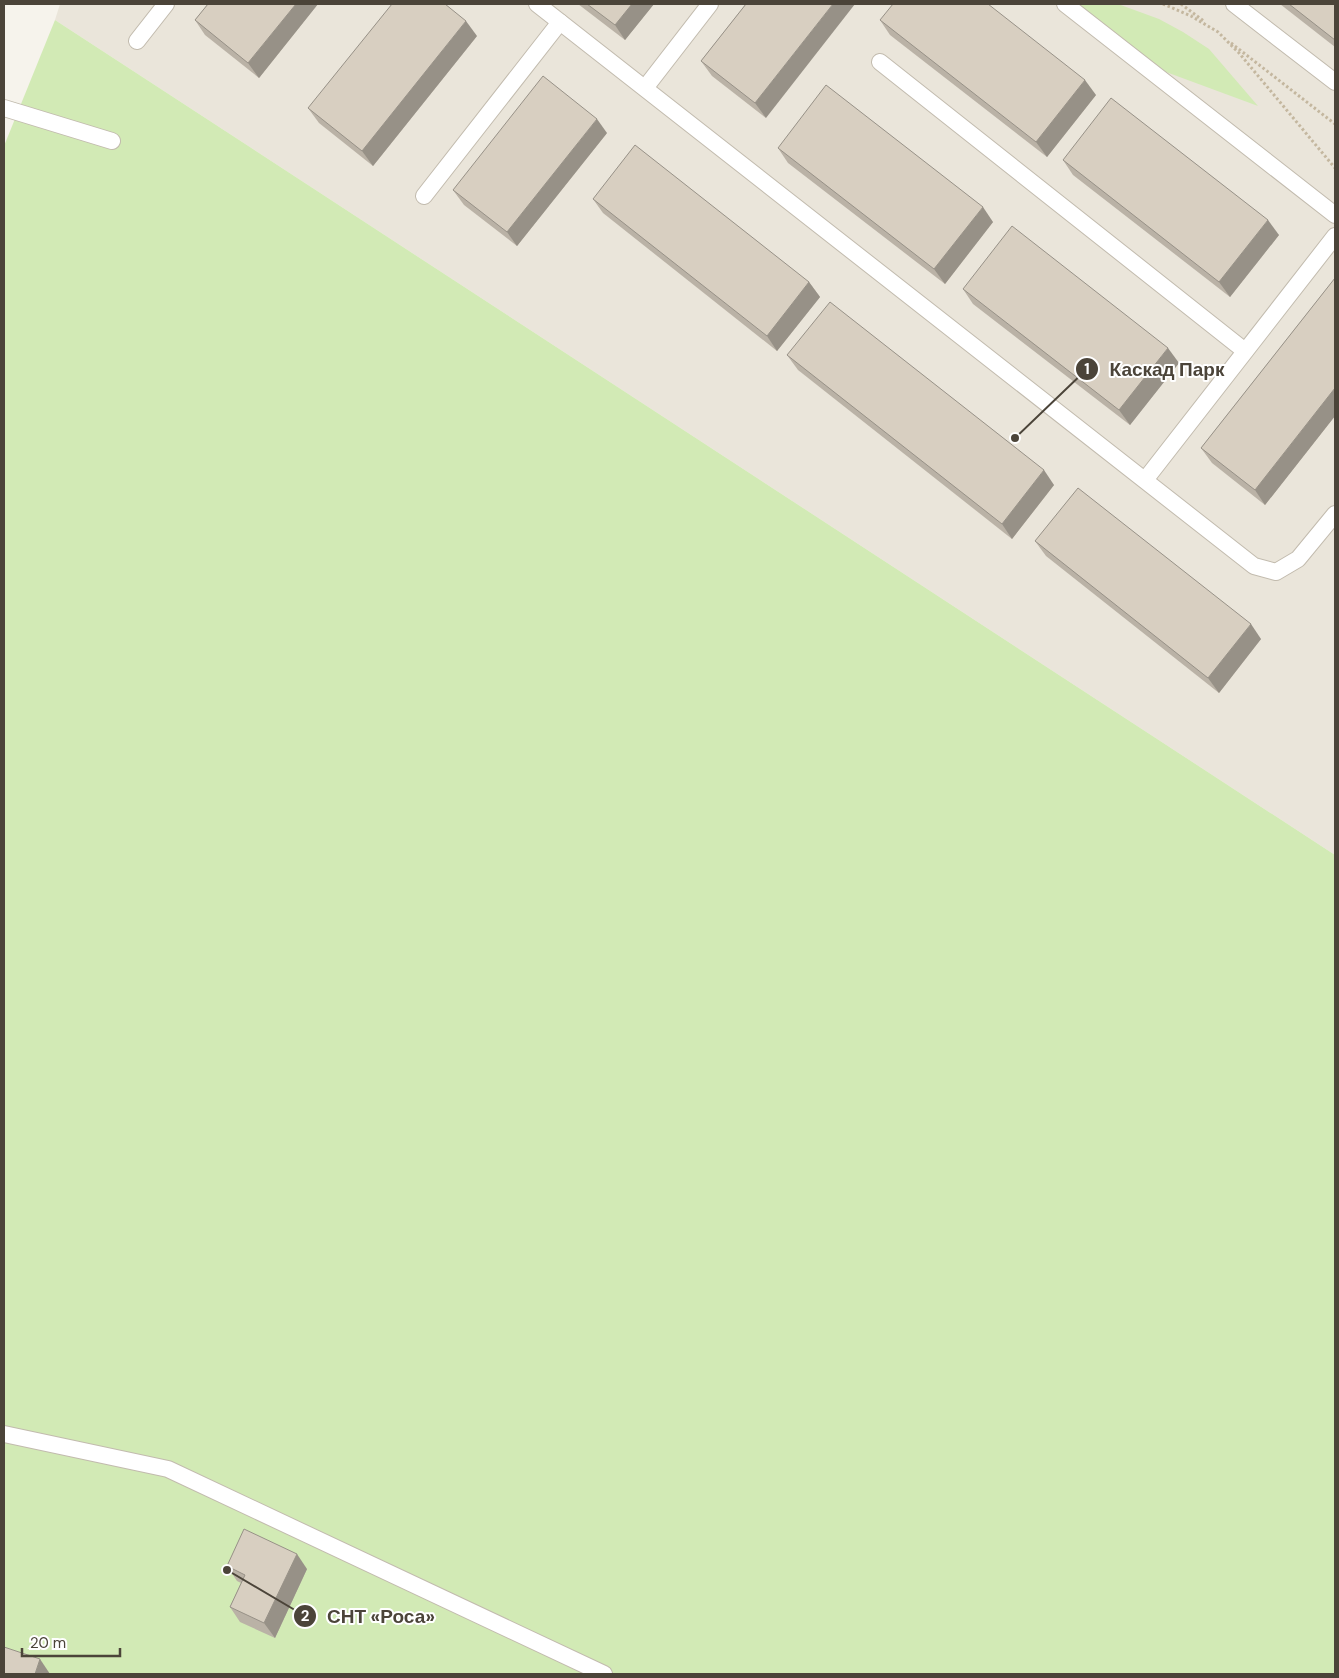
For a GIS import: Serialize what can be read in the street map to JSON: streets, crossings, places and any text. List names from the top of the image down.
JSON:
{
  "places": ["Каскад Парк", "СНТ «Роса»"],
  "scale_bar": "20 m"
}
